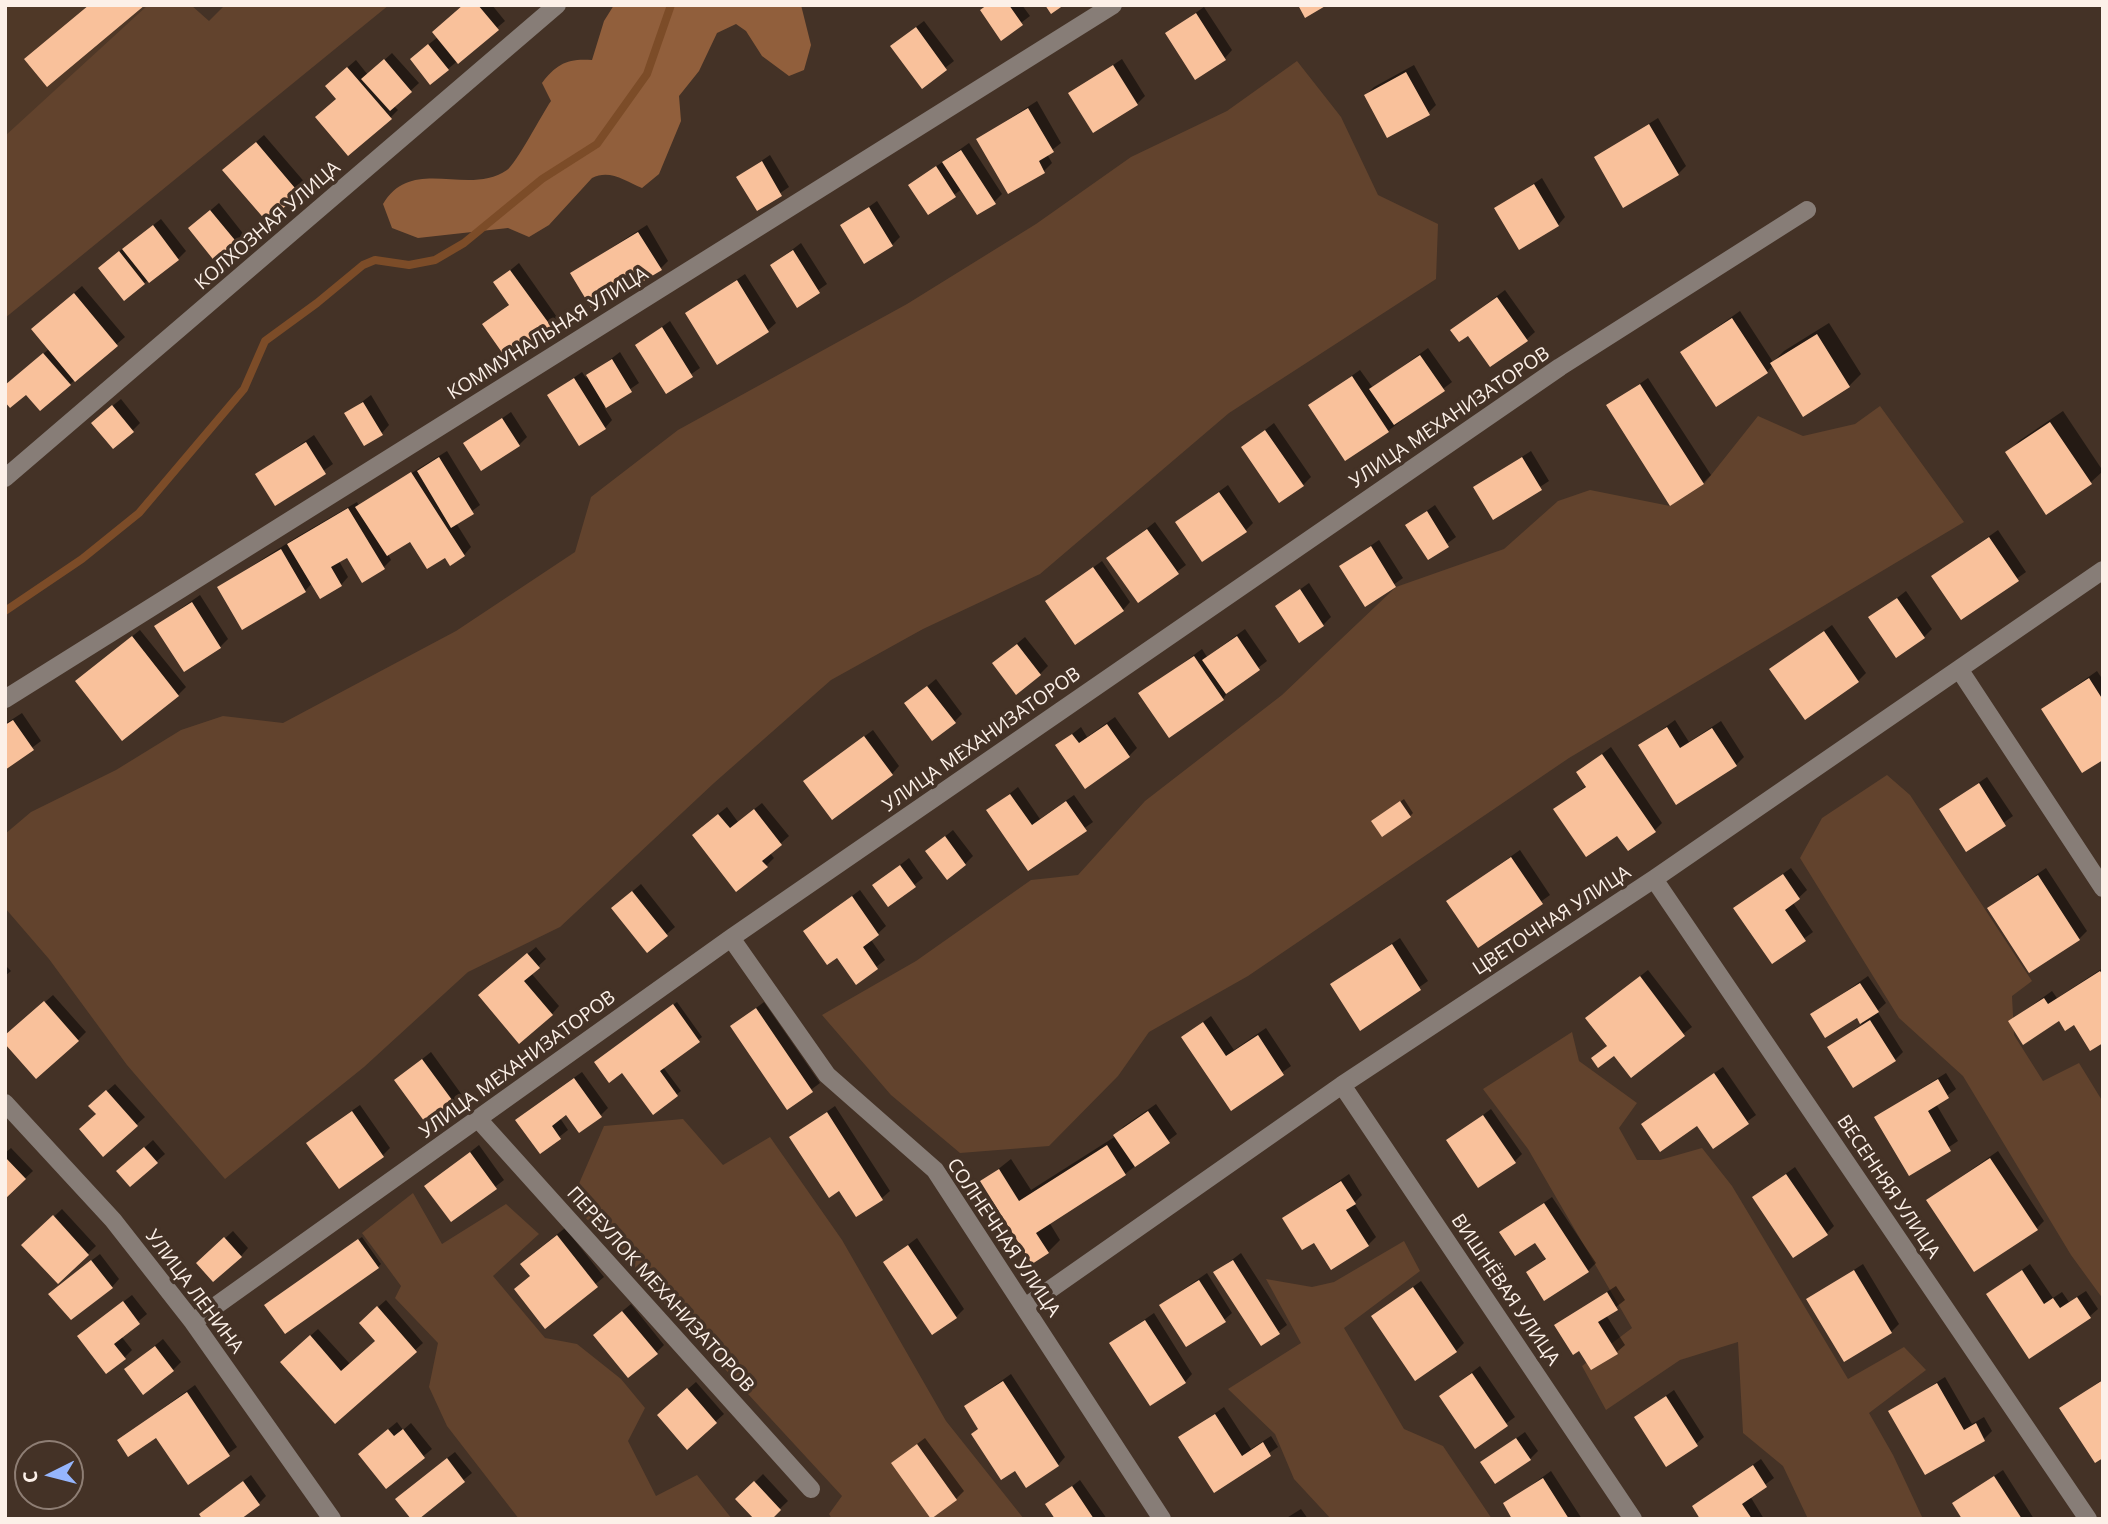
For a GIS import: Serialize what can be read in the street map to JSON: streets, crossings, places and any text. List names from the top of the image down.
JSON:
{
  "streets": {
    "street": [
      "КОЛХОЗНАЯ УЛИЦА",
      "КОММУНАЛЬНАЯ УЛИЦА",
      "УЛИЦА МЕХАНИЗАТОРОВ",
      "ЦВЕТОЧНАЯ УЛИЦА",
      "ВЕСЕННЯЯ УЛИЦА",
      "СОЛНЕЧНАЯ УЛИЦА",
      "ПЕРЕУЛОК МЕХАНИЗАТОРОВ",
      "ВИШНЁВАЯ УЛИЦА",
      "УЛИЦА ЛЕНИНА"
    ]
  },
  "crossings": [
    ["УЛИЦА МЕХАНИЗАТОРОВ", "СОЛНЕЧНАЯ УЛИЦА"],
    ["УЛИЦА МЕХАНИЗАТОРОВ", "ПЕРЕУЛОК МЕХАНИЗАТОРОВ"],
    ["УЛИЦА МЕХАНИЗАТОРОВ", "УЛИЦА ЛЕНИНА"],
    ["ЦВЕТОЧНАЯ УЛИЦА", "ВЕСЕННЯЯ УЛИЦА"],
    ["ЦВЕТОЧНАЯ УЛИЦА", "СОЛНЕЧНАЯ УЛИЦА"],
    ["ЦВЕТОЧНАЯ УЛИЦА", "ВИШНЁВАЯ УЛИЦА"]
  ],
  "north": "left"
}
